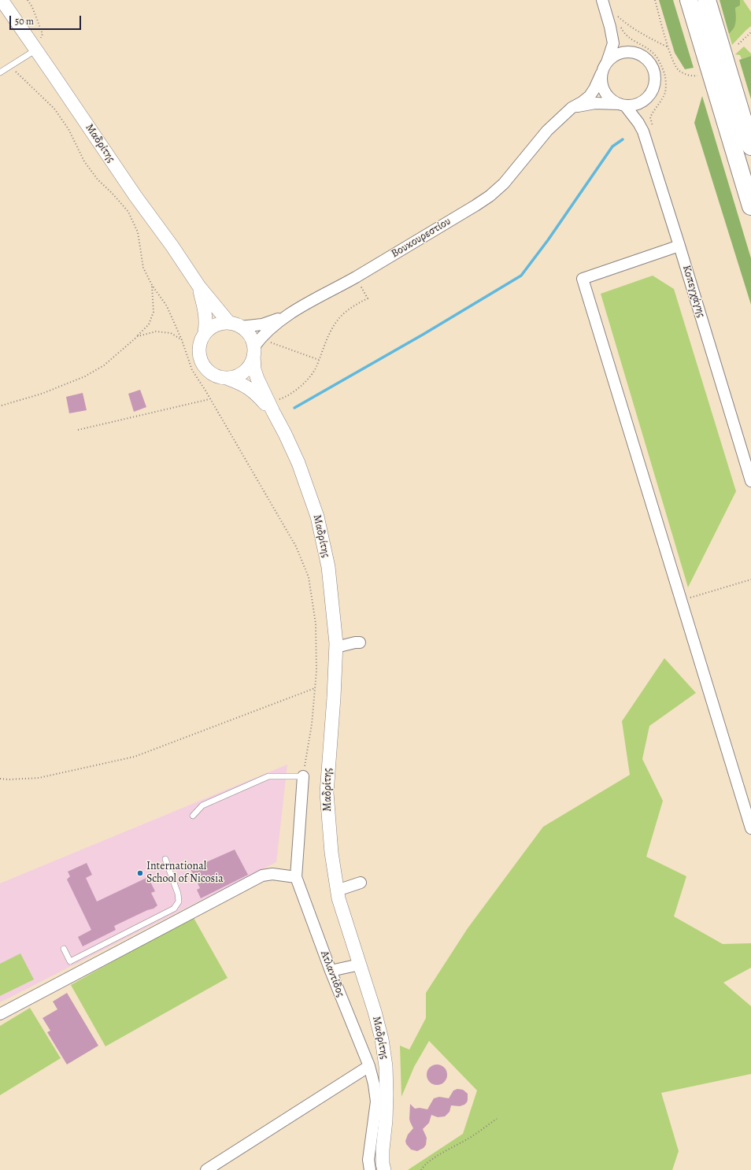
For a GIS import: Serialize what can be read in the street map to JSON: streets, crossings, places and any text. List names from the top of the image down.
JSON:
{
  "streets": {
    "street": [
      "Μαδρίτης",
      "Βουκουρεστίου",
      "Κοπεγχάγης",
      "Ατλαντίδος"
    ]
  },
  "crossings": [
    ["Μαδρίτης", "Βουκουρεστίου"],
    ["Βουκουρεστίου", "Κοπεγχάγης"]
  ],
  "places": ["International School of Nicosia"],
  "scale_bar": "50 m"
}
